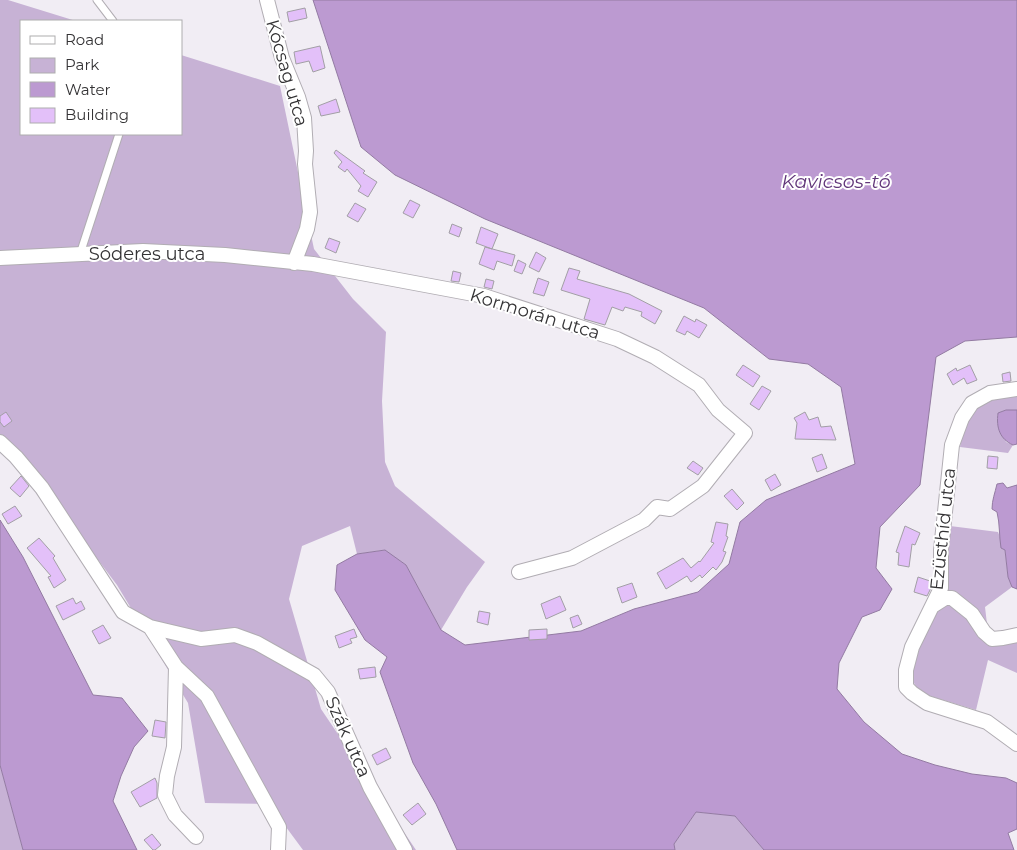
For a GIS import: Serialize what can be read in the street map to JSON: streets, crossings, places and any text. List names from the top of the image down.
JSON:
{
  "streets": {
    "street": [
      "Kócsag utca",
      "Sóderes utca",
      "Kormorán utca",
      "Ezüsthíd utca",
      "Szák utca"
    ]
  },
  "crossings": [
    ["Kócsag utca", "Sóderes utca"],
    ["Kócsag utca", "Kormorán utca"],
    ["Sóderes utca", "Kormorán utca"]
  ],
  "water": ["Kavicsos-tó"],
  "legend": [
    "Road",
    "Park",
    "Water",
    "Building"
  ]
}
